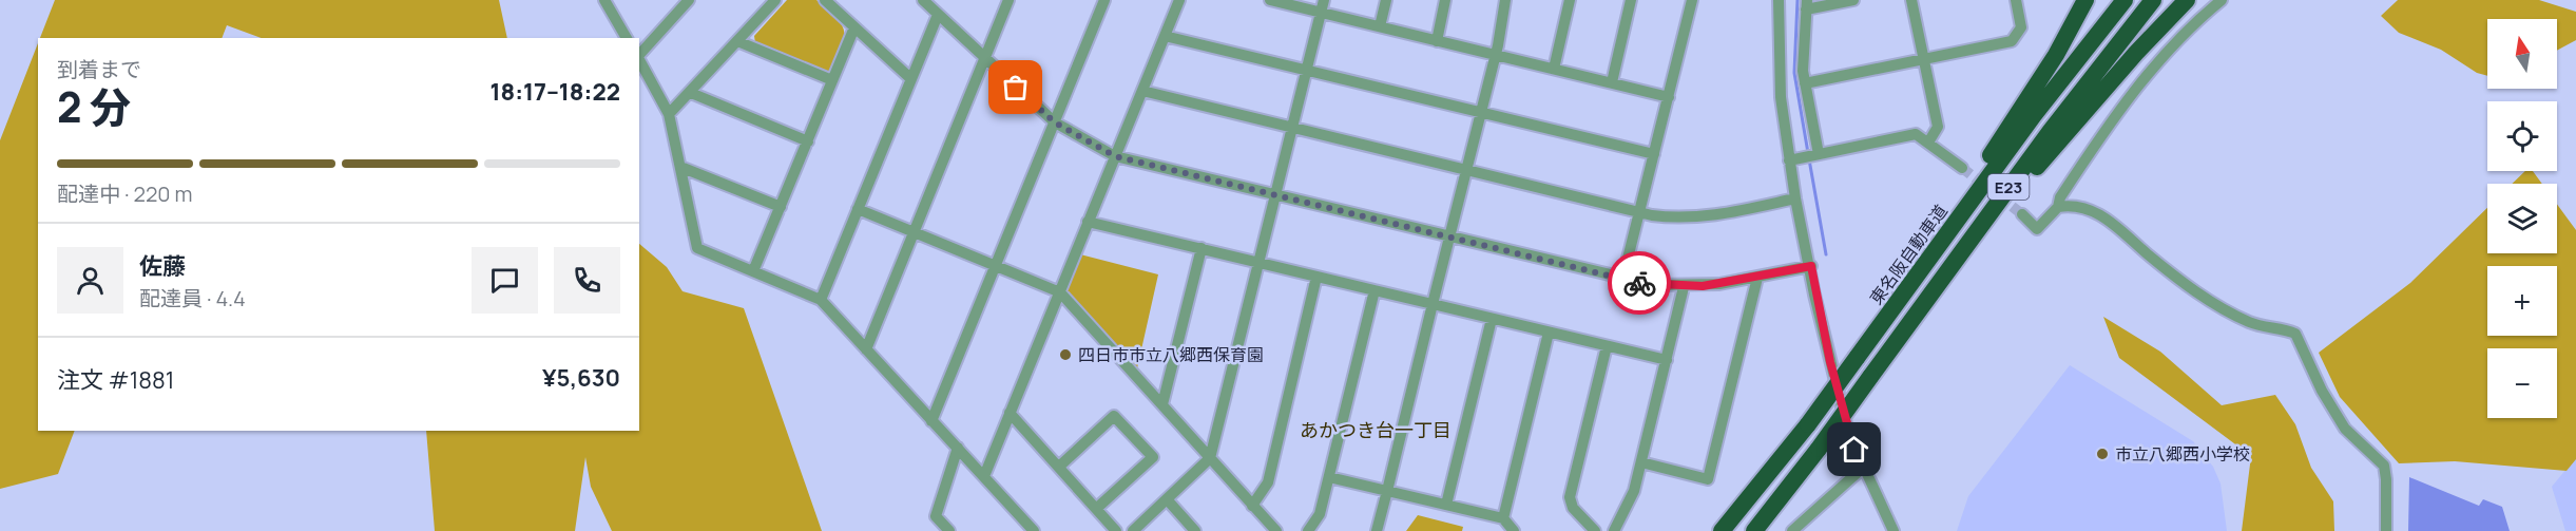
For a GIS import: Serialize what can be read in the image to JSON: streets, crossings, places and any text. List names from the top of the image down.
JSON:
{
  "streets": {
    "highway": ["E23", "東名阪自動車道"]
  },
  "districts": ["あかつき台一丁目"],
  "places": ["四日市市立八郷西保育園", "市立八郷西小学校"],
  "north": "top",
  "page": {
    "map_buttons": ["+", "−"],
    "heading": ["2 分", "到着まで", "18:17–18:22"],
    "panel": [
      "佐藤",
      "配達員 · 4.4",
      "注文 #1881",
      "¥5,630"
    ],
    "bar": "配達中 · 220 m"
  }
}
